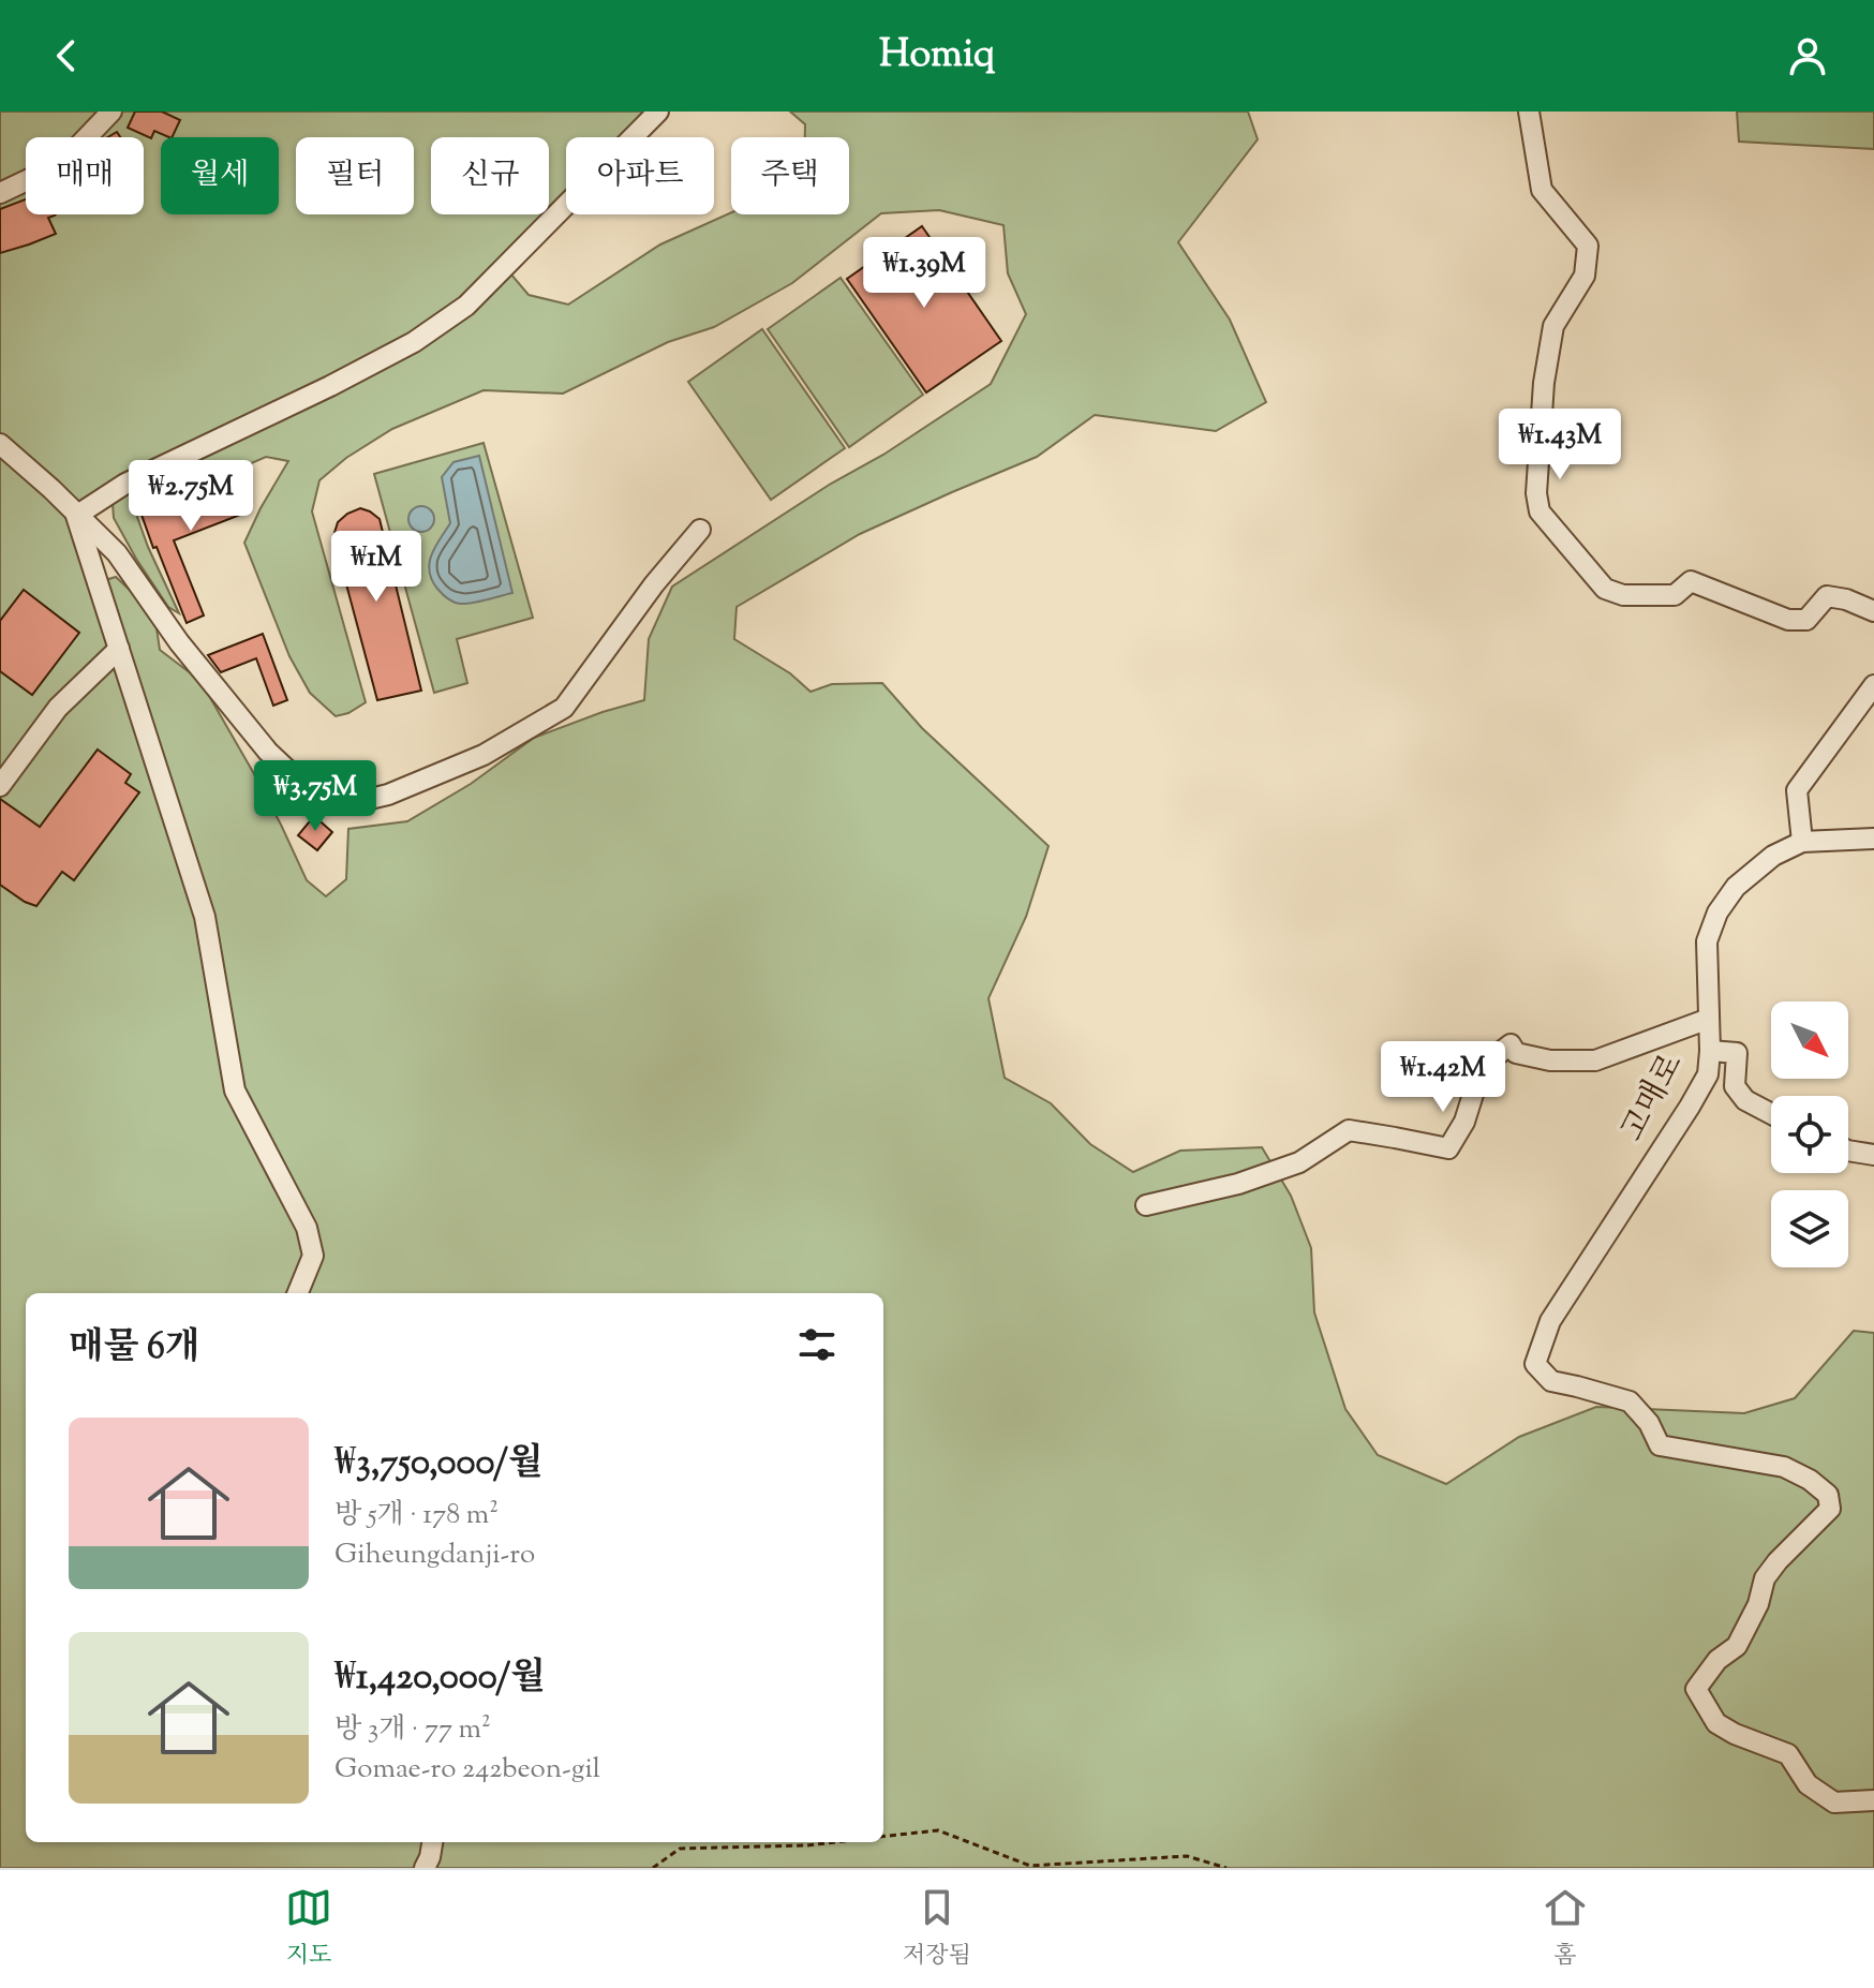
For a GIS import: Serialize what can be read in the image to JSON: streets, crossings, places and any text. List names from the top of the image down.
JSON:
{
  "streets": {
    "street": ["고매로"]
  },
  "north": "bottom right",
  "page": {
    "header": "Homiq",
    "chip": [
      "매매",
      "월세",
      "필터",
      "신규",
      "아파트",
      "주택"
    ],
    "price": [
      "₩1.39M",
      "₩1.43M",
      "₩2.75M",
      "₩1M",
      "₩3.75M",
      "₩1.42M"
    ],
    "heading": "매물 6개",
    "list": [
      {
        "name": "₩3,750,000/월",
        "note": "방 5개 · 178 m² · Giheungdanji-ro"
      },
      {
        "name": "₩1,420,000/월",
        "note": "방 3개 · 77 m² · Gomae-ro 242beon-gil"
      }
    ],
    "tabs": ["지도", "저장됨", "홈"]
  }
}
